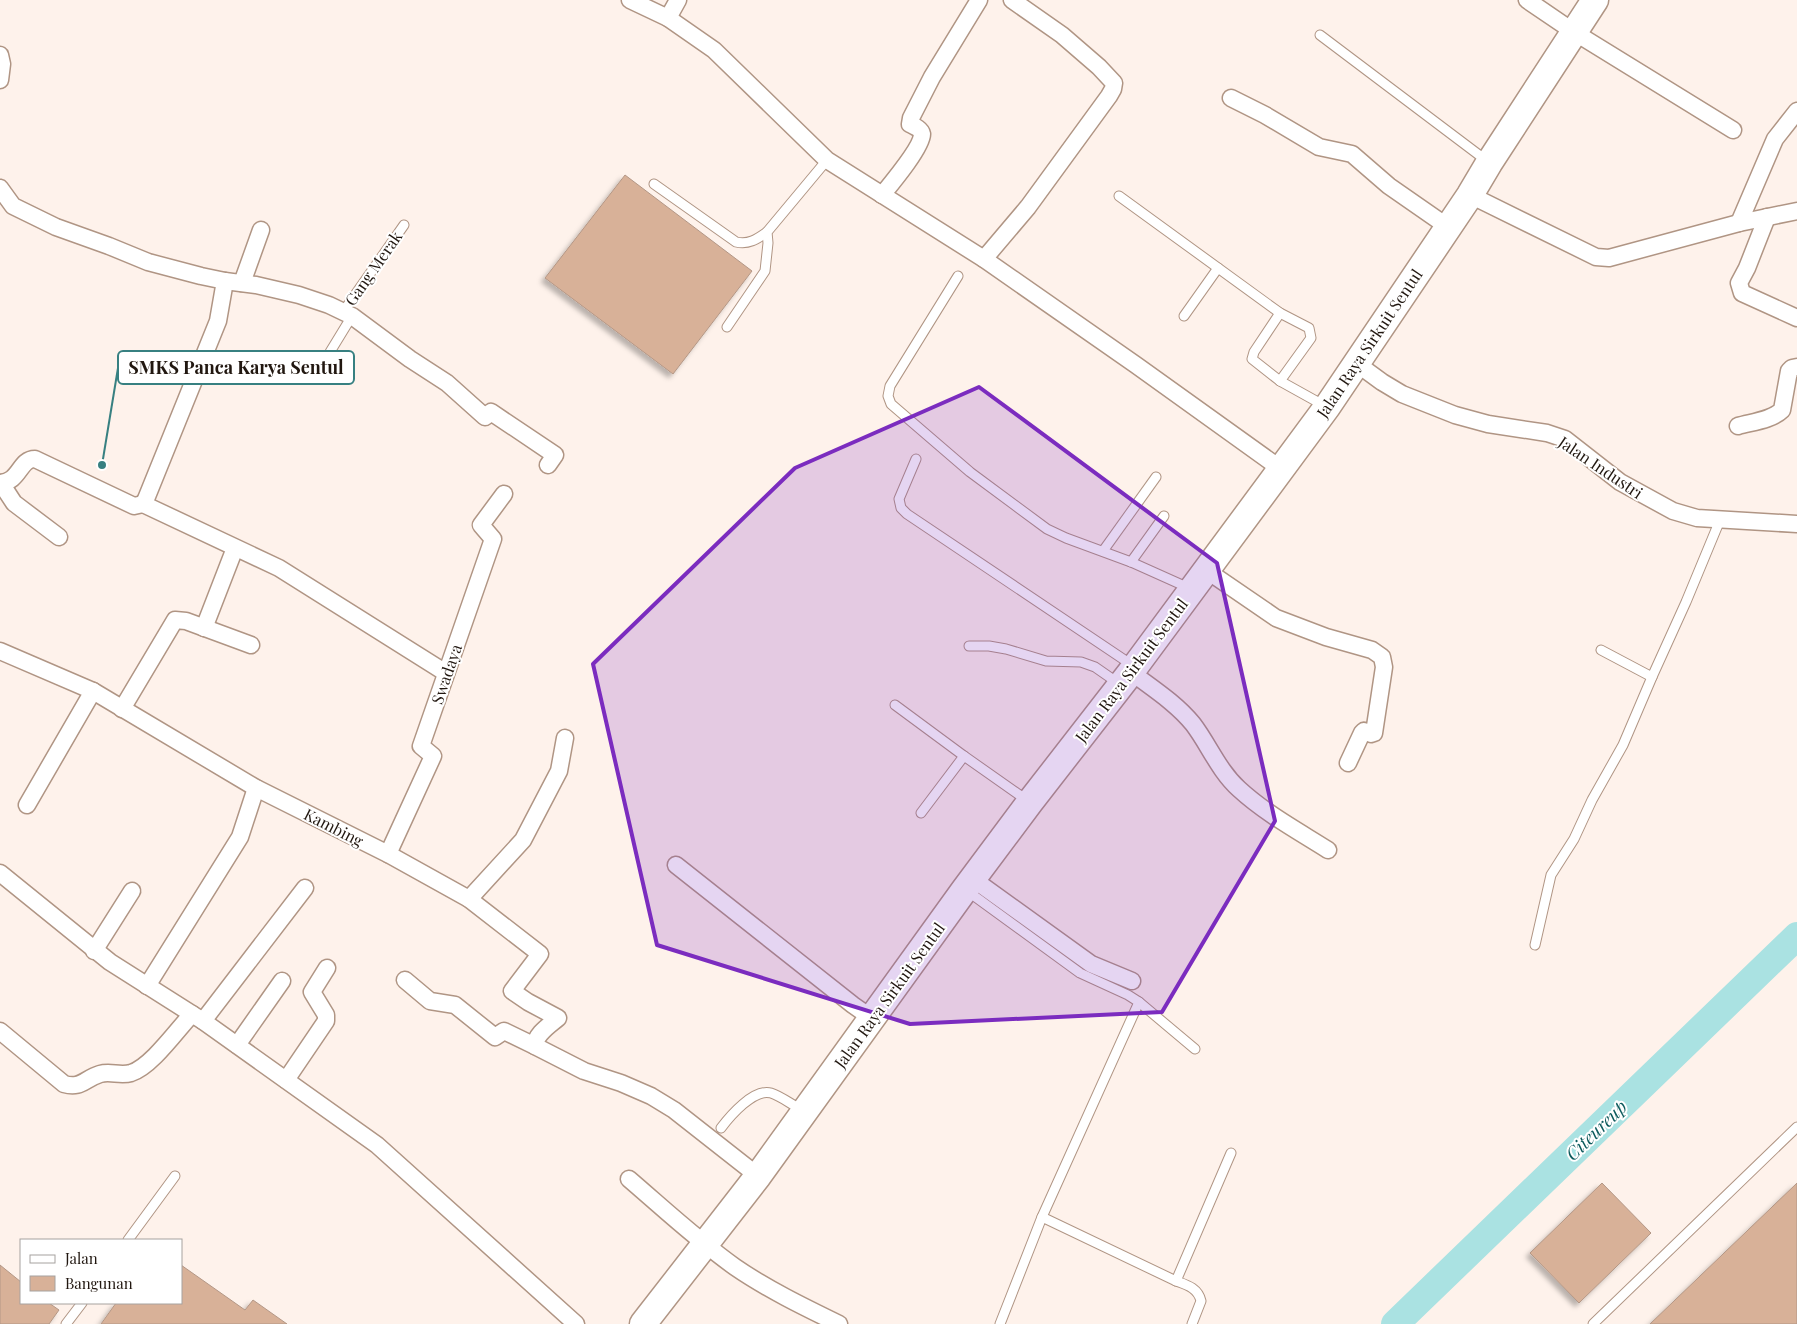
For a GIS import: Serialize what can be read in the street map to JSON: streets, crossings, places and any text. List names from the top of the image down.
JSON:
{
  "streets": {
    "main road": ["Jalan Raya Sirkuit Sentul"],
    "street": ["Jalan Industri", "Swadaya", "Kambing"],
    "lane": ["Gang Merak"]
  },
  "crossings": [
    ["Jalan Raya Sirkuit Sentul", "Jalan Industri"],
    ["Swadaya", "Kambing"]
  ],
  "water": ["Citeureup"],
  "places": ["SMKS Panca Karya Sentul"],
  "legend": ["Jalan", "Bangunan"]
}
